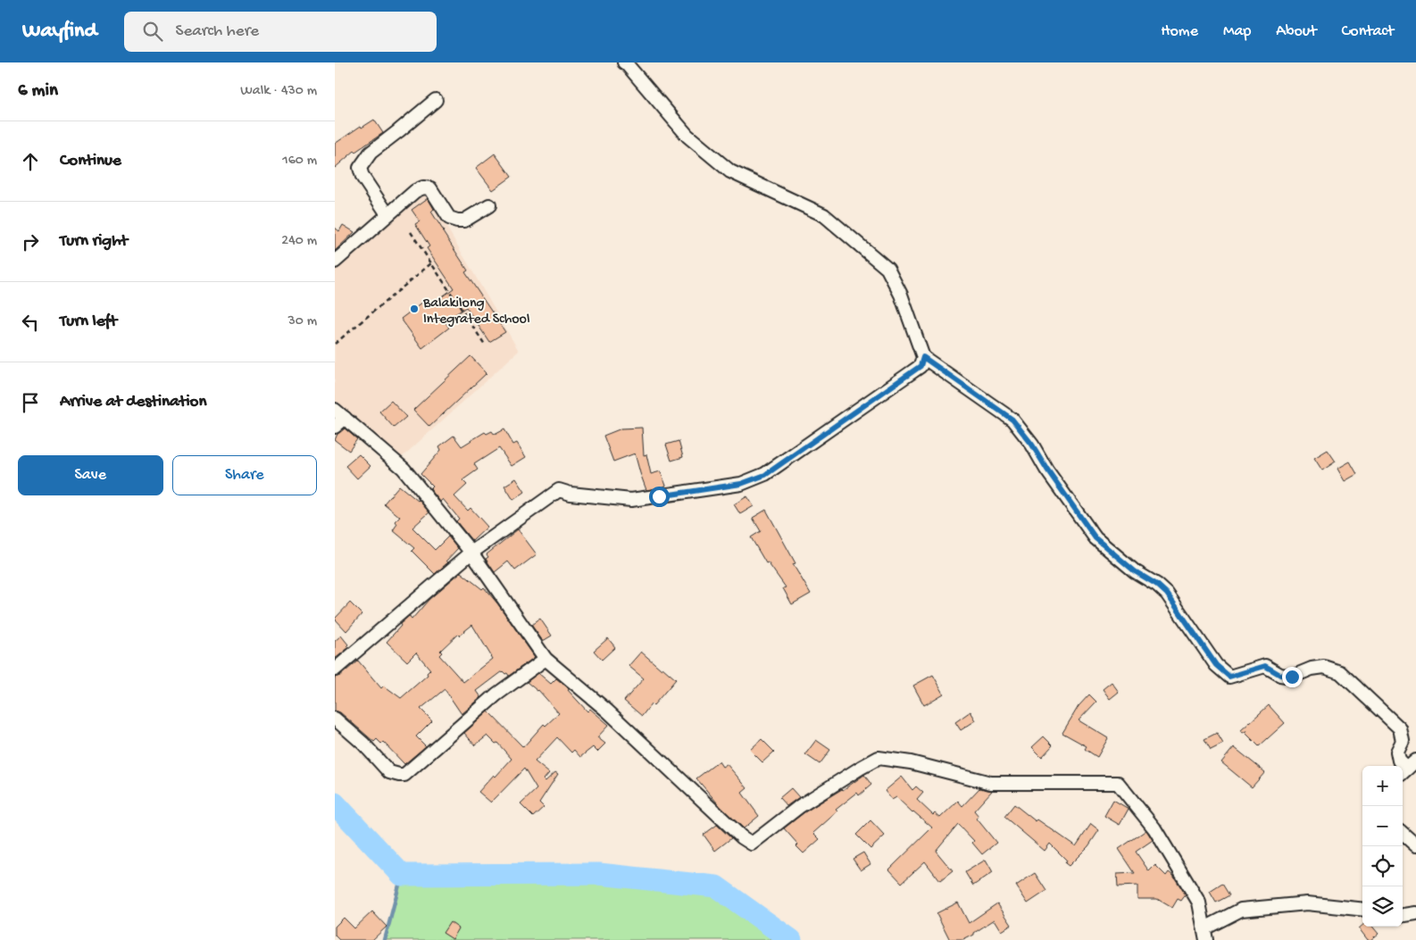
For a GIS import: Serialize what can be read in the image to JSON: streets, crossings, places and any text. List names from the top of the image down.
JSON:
{
  "places": ["Balakilong Integrated School"],
  "page": {
    "header": "Wayfind",
    "search": "Search here",
    "nav": [
      "Home",
      "Map",
      "About",
      "Contact"
    ],
    "heading": ["6 min", "Walk · 430 m"],
    "list": [
      ["Continue", "160 m"],
      ["Turn right", "240 m"],
      ["Turn left", "30 m"],
      "Arrive at destination"
    ],
    "buttons": ["Save", "Share"],
    "map_buttons": ["+", "−"]
  }
}
